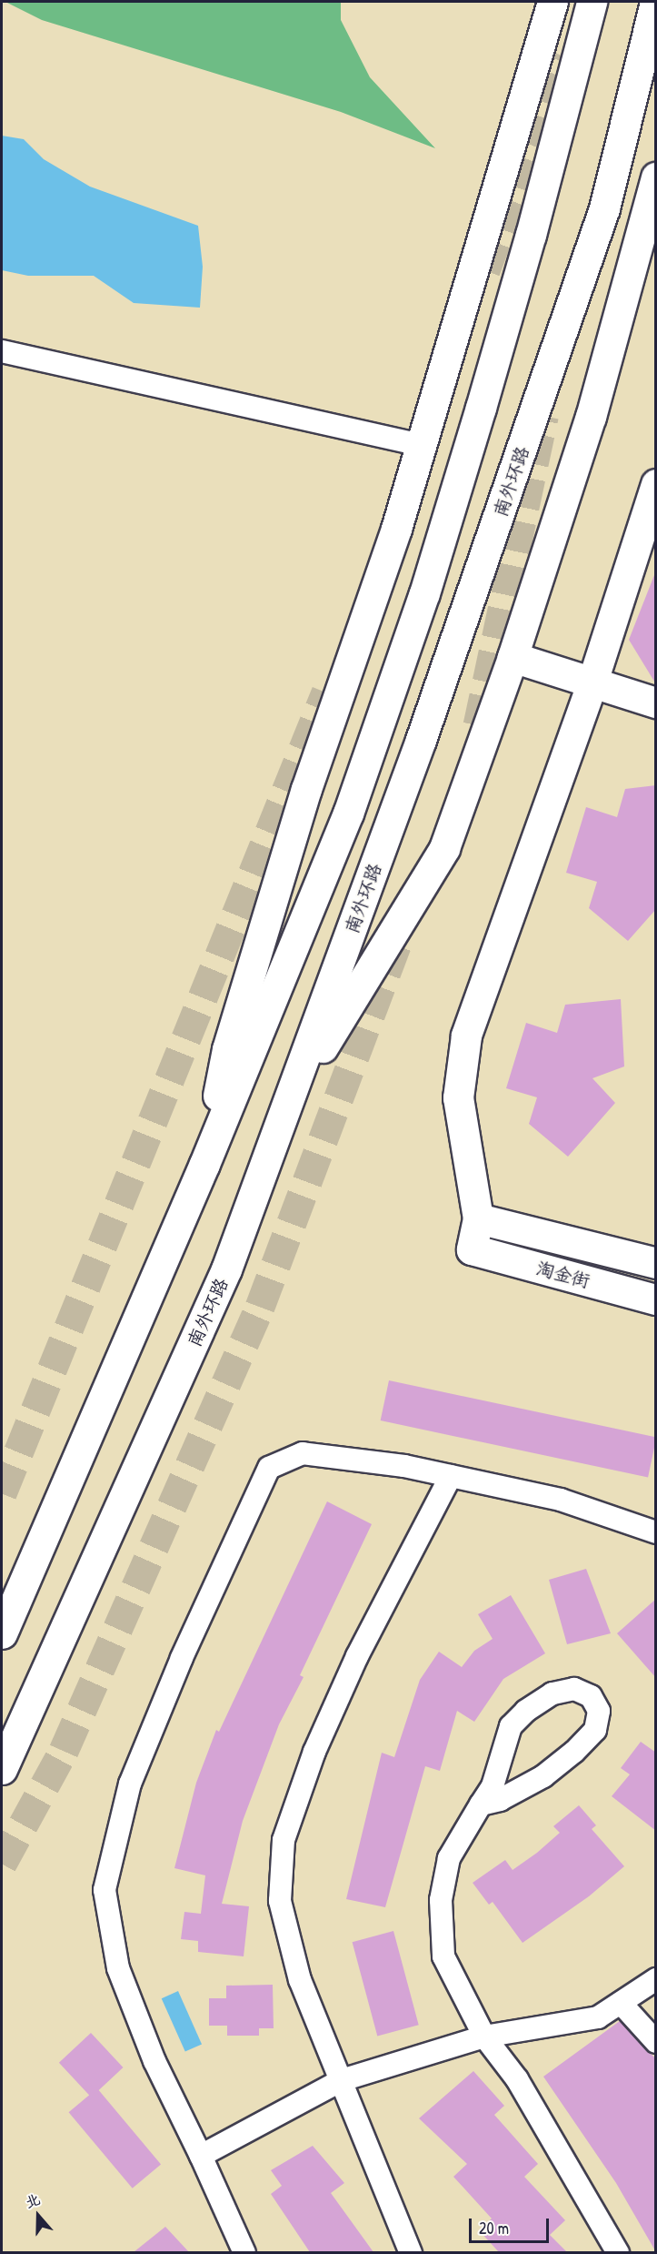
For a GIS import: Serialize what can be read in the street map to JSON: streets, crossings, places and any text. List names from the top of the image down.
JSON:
{
  "streets": {
    "main road": ["南外环路", "淘金街"]
  },
  "scale_bar": "20 m",
  "north": "top"
}
